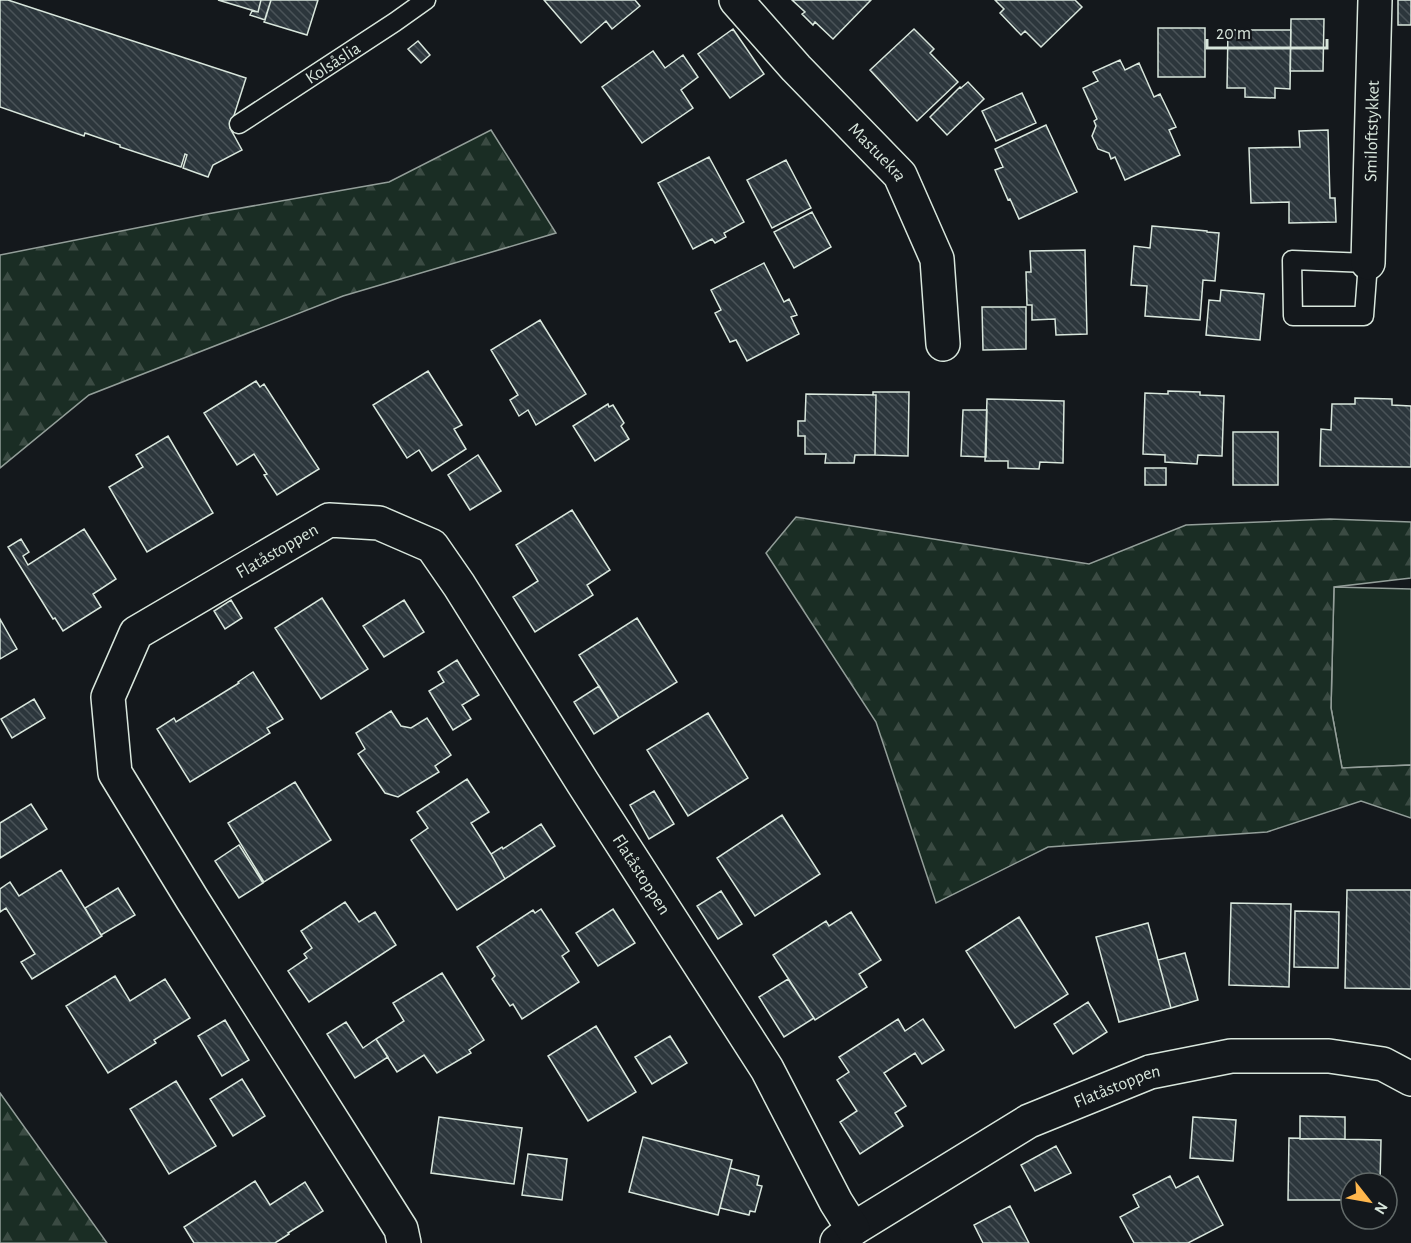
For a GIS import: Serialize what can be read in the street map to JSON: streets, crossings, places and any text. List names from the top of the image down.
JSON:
{
  "streets": {
    "street": ["Smiloftstykket", "Mastuekra", "Flatåstoppen"],
    "lane": ["Kolsåslia"]
  },
  "scale_bar": "20 m",
  "north": "bottom right"
}
